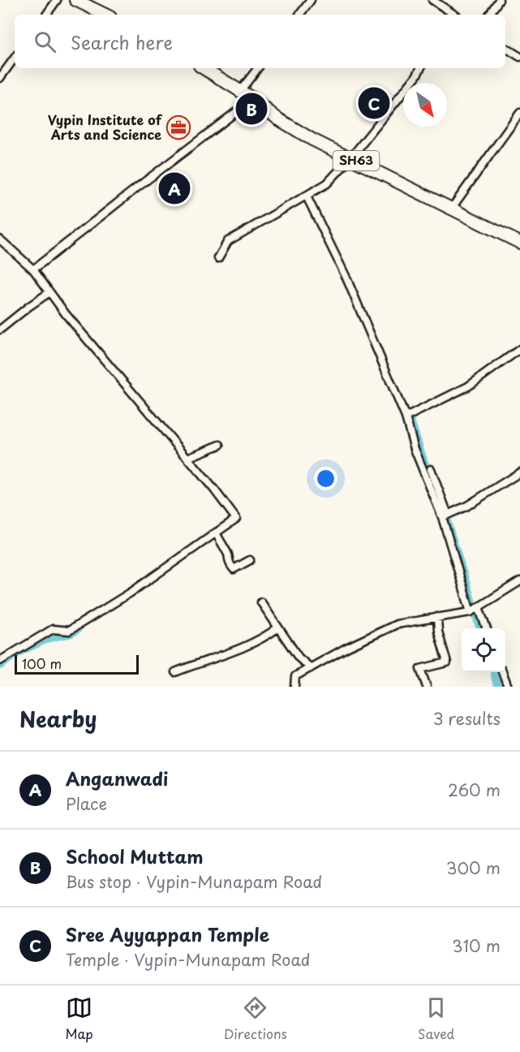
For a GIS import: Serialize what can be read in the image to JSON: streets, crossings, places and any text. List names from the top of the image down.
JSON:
{
  "streets": {
    "main road": ["SH63"]
  },
  "places": {
    "office": ["Vypin Institute of Arts and Science"]
  },
  "scale_bar": "100 m",
  "north": "bottom right",
  "page": {
    "search": "Search here",
    "pins": ["C", "B", "A"],
    "scale": "100 m",
    "heading": ["Nearby", "3 results"],
    "list": [
      {
        "mark": "A",
        "name": "Anganwadi",
        "note": "Place",
        "value": "260 m"
      },
      {
        "mark": "B",
        "name": "School Muttam",
        "note": "Bus stop · Vypin-Munapam Road",
        "value": "300 m"
      },
      {
        "mark": "C",
        "name": "Sree Ayyappan Temple",
        "note": "Temple · Vypin-Munapam Road",
        "value": "310 m"
      }
    ],
    "nav": ["Map", "Directions", "Saved"]
  }
}
